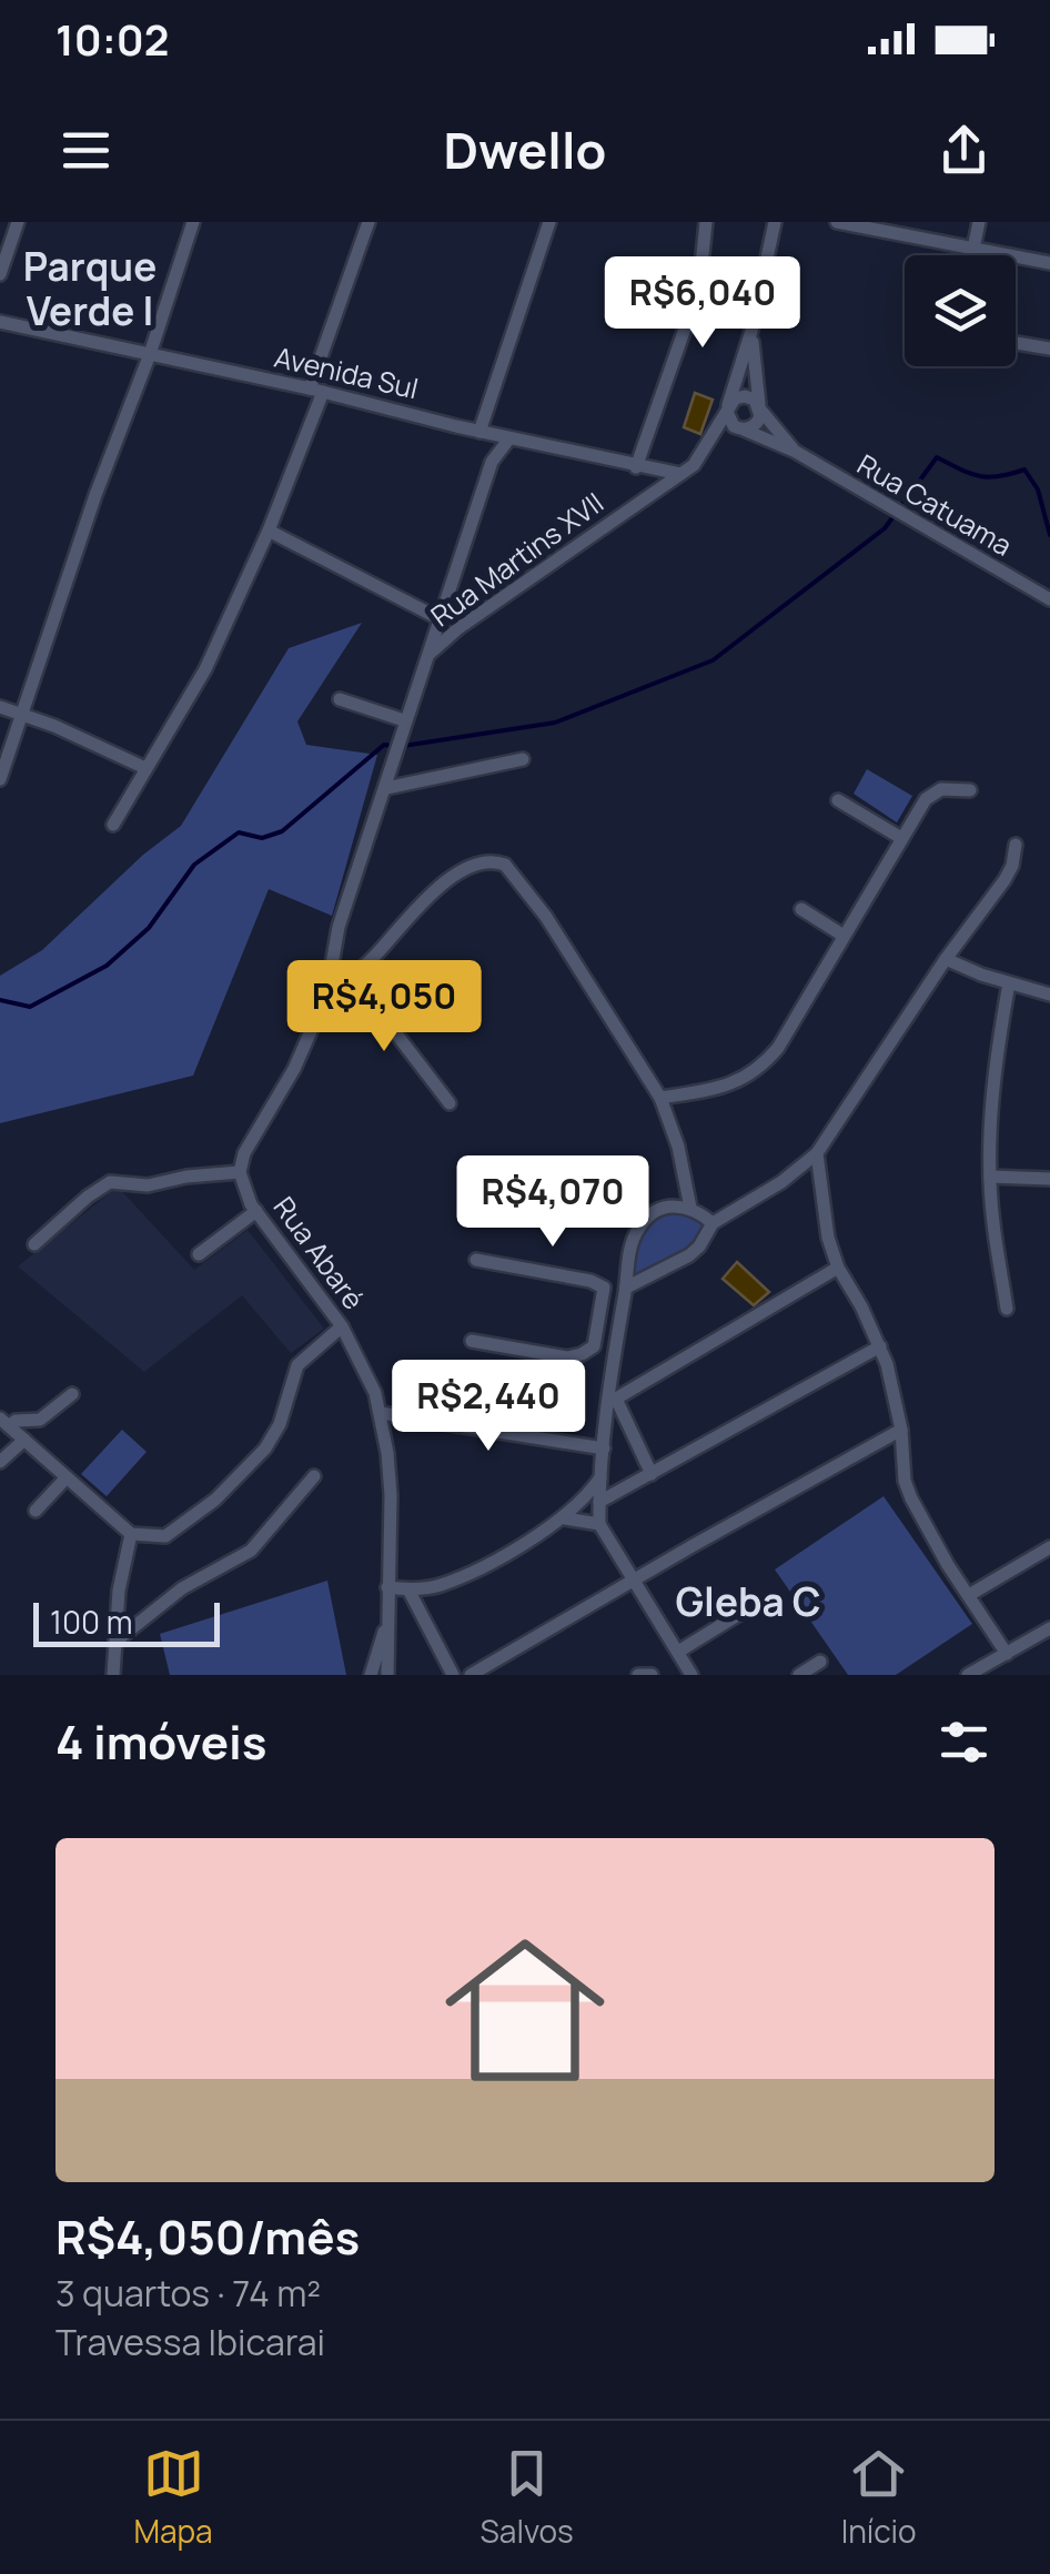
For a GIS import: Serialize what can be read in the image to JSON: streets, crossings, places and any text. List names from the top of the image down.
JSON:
{
  "streets": {
    "street": [
      "Avenida Sul",
      "Rua Catuama",
      "Rua Martins XVII",
      "Rua Abaré"
    ]
  },
  "crossings": [
    ["Avenida Sul", "Rua Martins XVII"],
    ["Rua Catuama", "Rua Martins XVII"]
  ],
  "districts": ["Parque Verde I", "Gleba C"],
  "scale_bar": "100 m",
  "page": {
    "status": "10:02",
    "header": "Dwello",
    "price": [
      "R$6,040",
      "R$4,050",
      "R$4,070",
      "R$2,440"
    ],
    "scale": "100 m",
    "heading": "4 imóveis",
    "list": [
      {
        "name": "R$4,050/mês",
        "note": "3 quartos · 74 m² · Travessa Ibicarai"
      }
    ],
    "tabs": ["Mapa", "Salvos", "Início"]
  }
}
